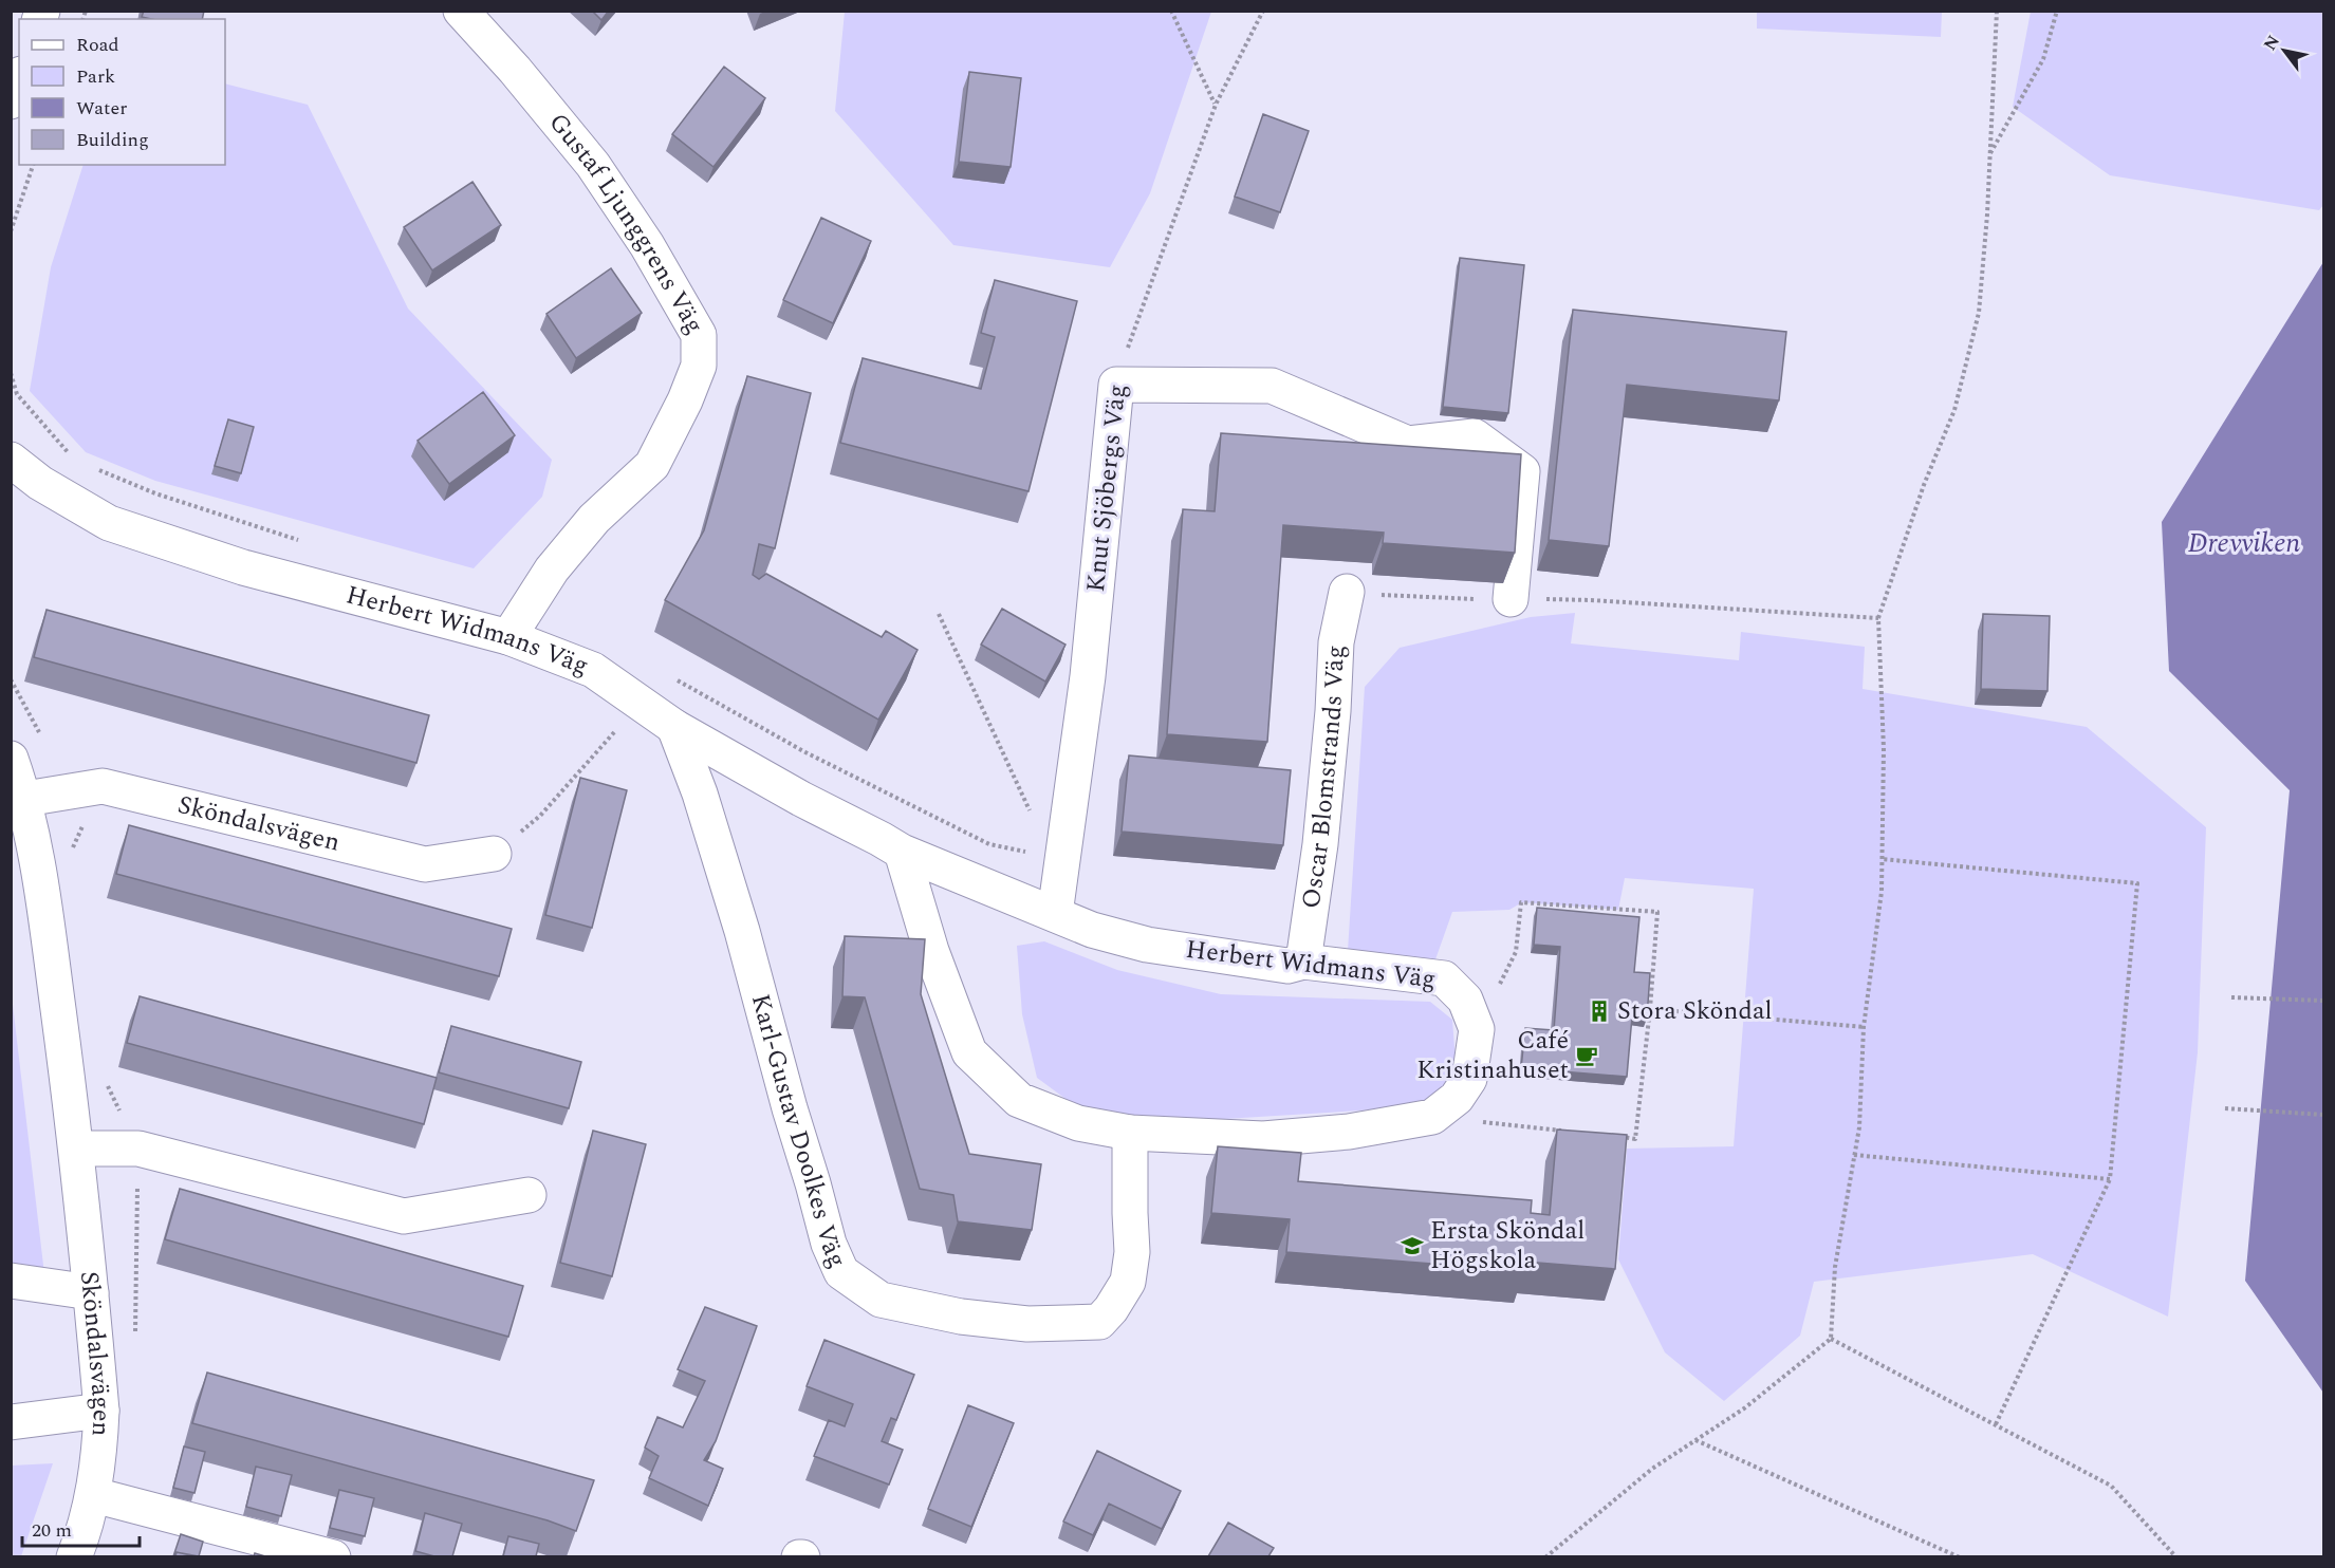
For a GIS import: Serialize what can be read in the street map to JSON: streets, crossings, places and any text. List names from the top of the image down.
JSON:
{
  "streets": {
    "street": [
      "Gustaf Ljunggrens Väg",
      "Knut Sjöbergs Väg",
      "Herbert Widmans Väg",
      "Oscar Blomstrands Väg",
      "Sköndalsvägen",
      "Karl-Gustav Doolkes Väg"
    ]
  },
  "crossings": [
    ["Gustaf Ljunggrens Väg", "Herbert Widmans Väg"],
    ["Knut Sjöbergs Väg", "Herbert Widmans Väg"],
    ["Herbert Widmans Väg", "Oscar Blomstrands Väg"],
    ["Herbert Widmans Väg", "Karl-Gustav Doolkes Väg"]
  ],
  "water": ["Drevviken"],
  "places": {
    "building": ["Stora Sköndal"],
    "cafe": ["Café Kristinahuset"],
    "school or university": ["Ersta Sköndal Högskola"]
  },
  "legend": [
    "Road",
    "Park",
    "Water",
    "Building"
  ],
  "scale_bar": "20 m",
  "north": "top left"
}
